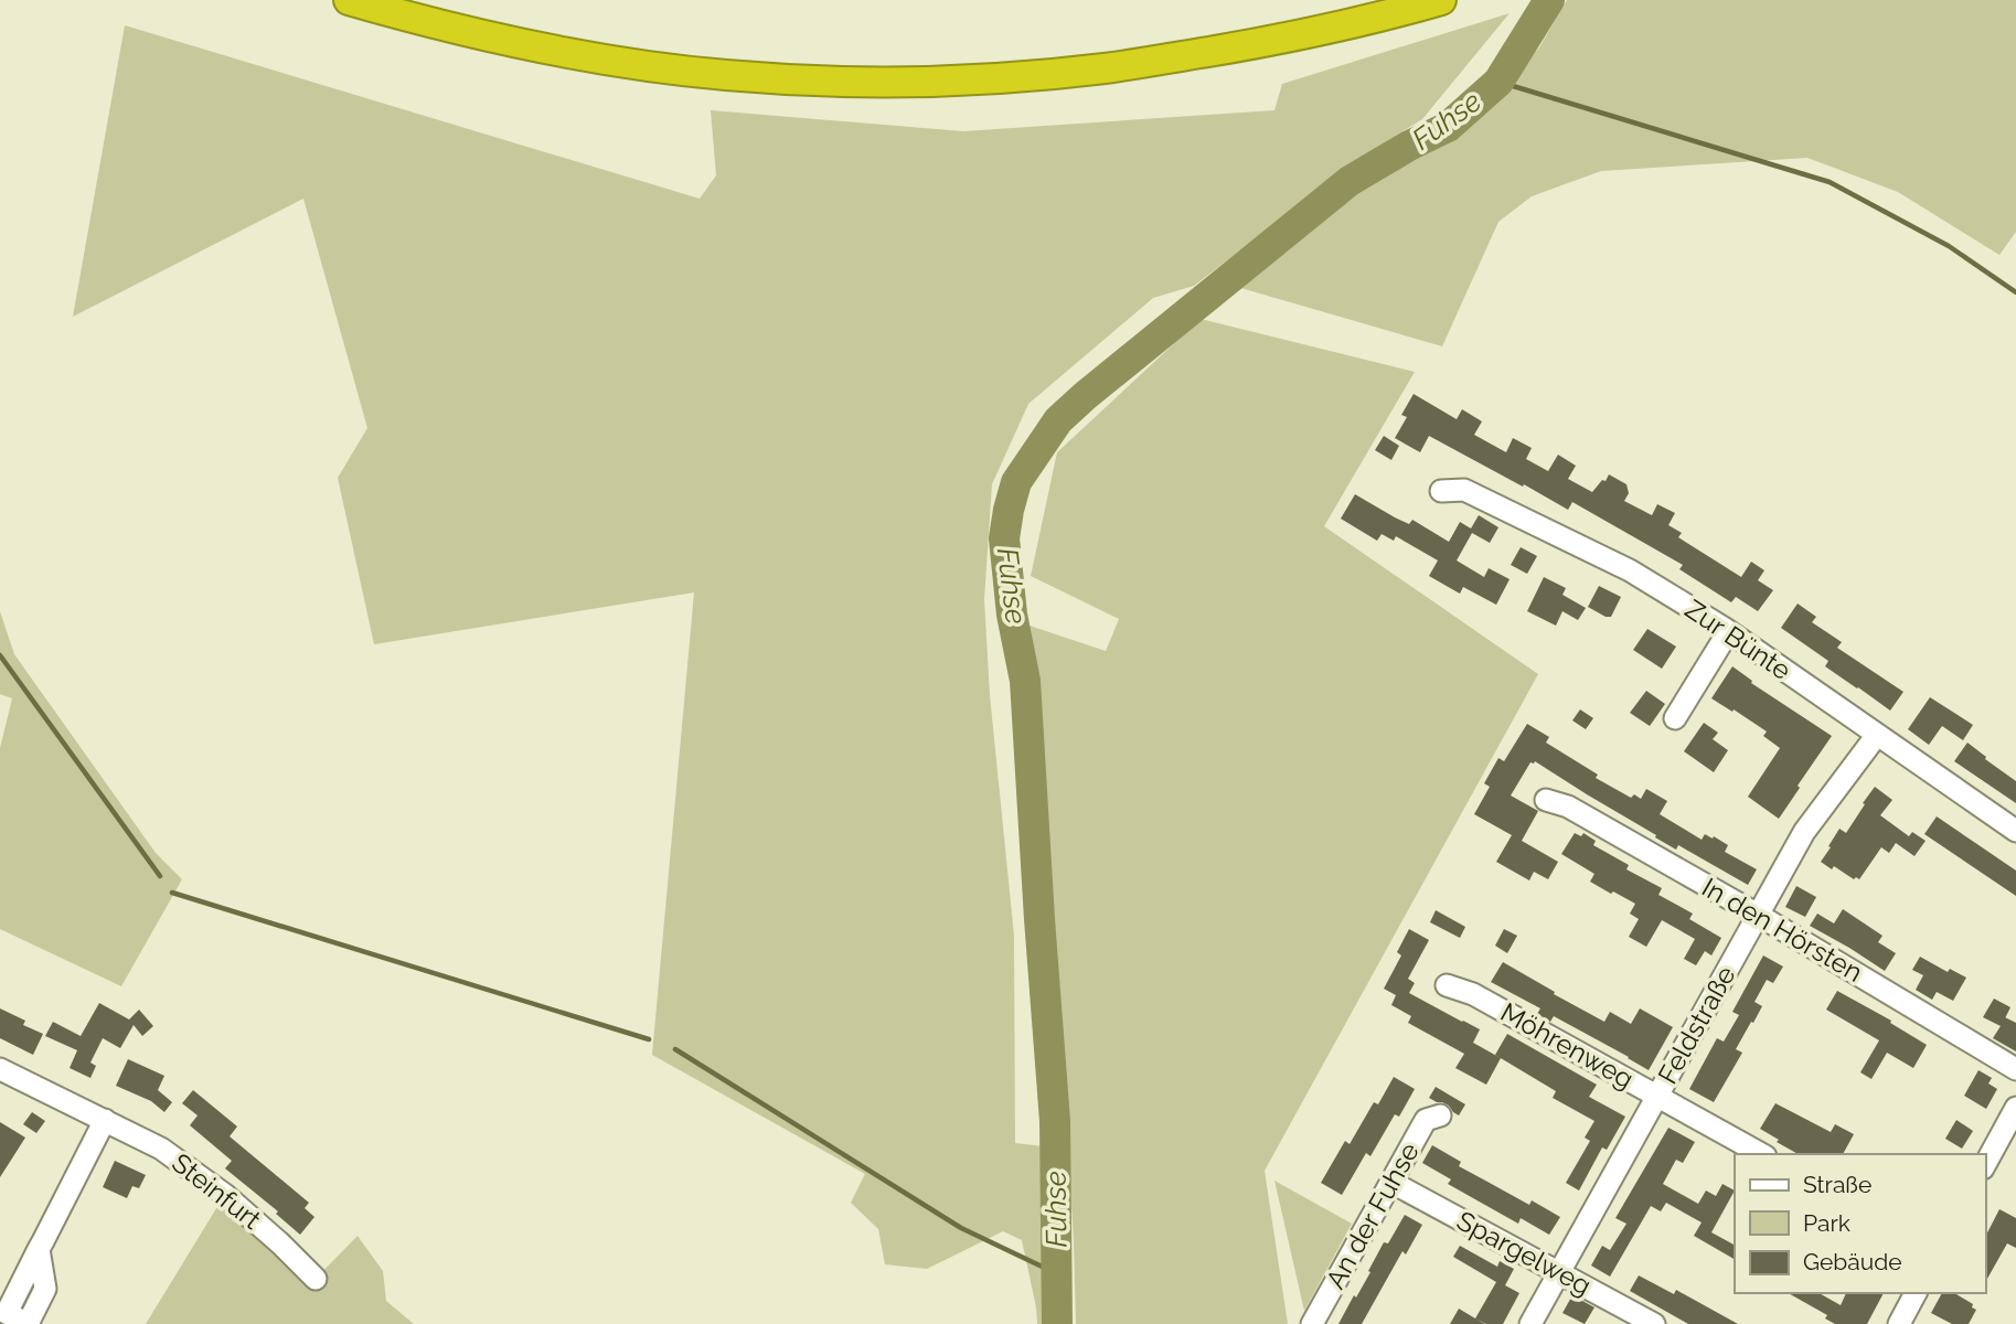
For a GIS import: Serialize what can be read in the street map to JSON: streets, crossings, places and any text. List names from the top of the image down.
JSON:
{
  "streets": {
    "street": [
      "Zur Bünte",
      "In den Hörsten",
      "Feldstraße",
      "Möhrenweg",
      "Steinfurt",
      "An der Fuhse",
      "Spargelweg"
    ]
  },
  "crossings": [
    ["Zur Bünte", "Feldstraße"],
    ["In den Hörsten", "Feldstraße"],
    ["Feldstraße", "Möhrenweg"],
    ["Feldstraße", "Spargelweg"],
    ["An der Fuhse", "Spargelweg"]
  ],
  "water": ["Fuhse"],
  "legend": ["Straße", "Park", "Gebäude"]
}
